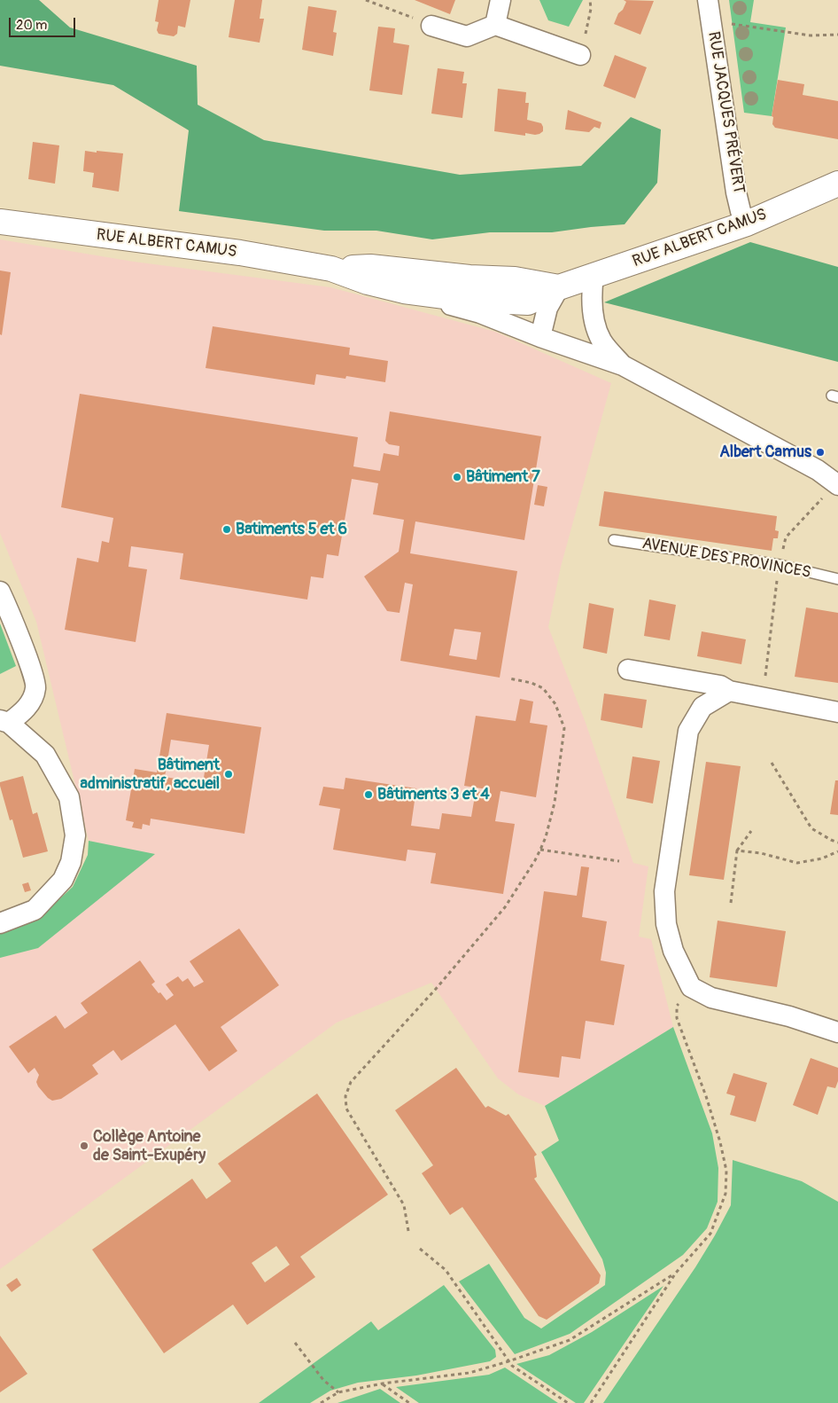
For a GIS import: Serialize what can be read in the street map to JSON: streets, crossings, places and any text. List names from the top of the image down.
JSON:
{
  "streets": {
    "street": ["RUE JACQUES PRÉVERT", "RUE ALBERT CAMUS"],
    "lane": ["AVENUE DES PROVINCES"]
  },
  "crossings": [
    ["RUE JACQUES PRÉVERT", "RUE ALBERT CAMUS"]
  ],
  "places": [
    "Albert Camus",
    "Bâtiment 7",
    "Batiments 5 et 6",
    "Bâtiment administratif, accueil",
    "Bâtiments 3 et 4",
    "Collège Antoine de Saint-Exupéry"
  ],
  "scale_bar": "20 m"
}
